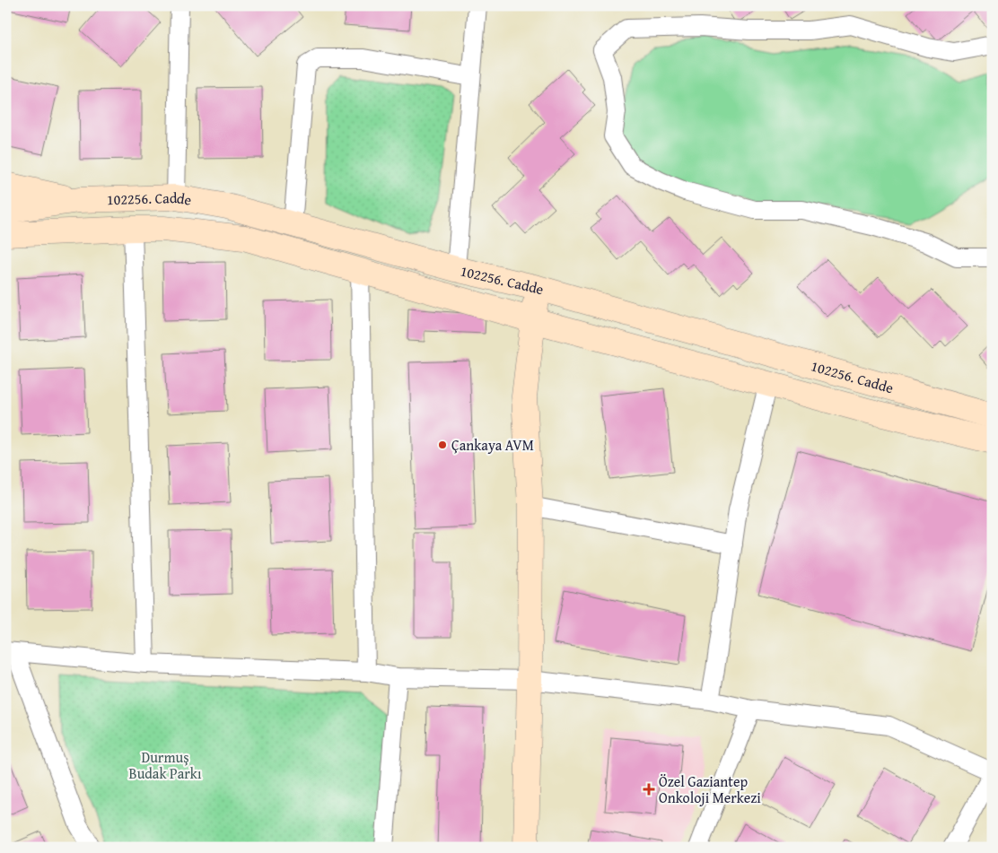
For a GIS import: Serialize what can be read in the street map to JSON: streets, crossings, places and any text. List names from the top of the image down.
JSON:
{
  "streets": {
    "street": ["102256. Cadde"]
  },
  "parks": ["Durmuş Budak Parkı"],
  "places": {
    "other": ["Çankaya AVM"],
    "health": ["Özel Gaziantep Onkoloji Merkezi"]
  }
}
